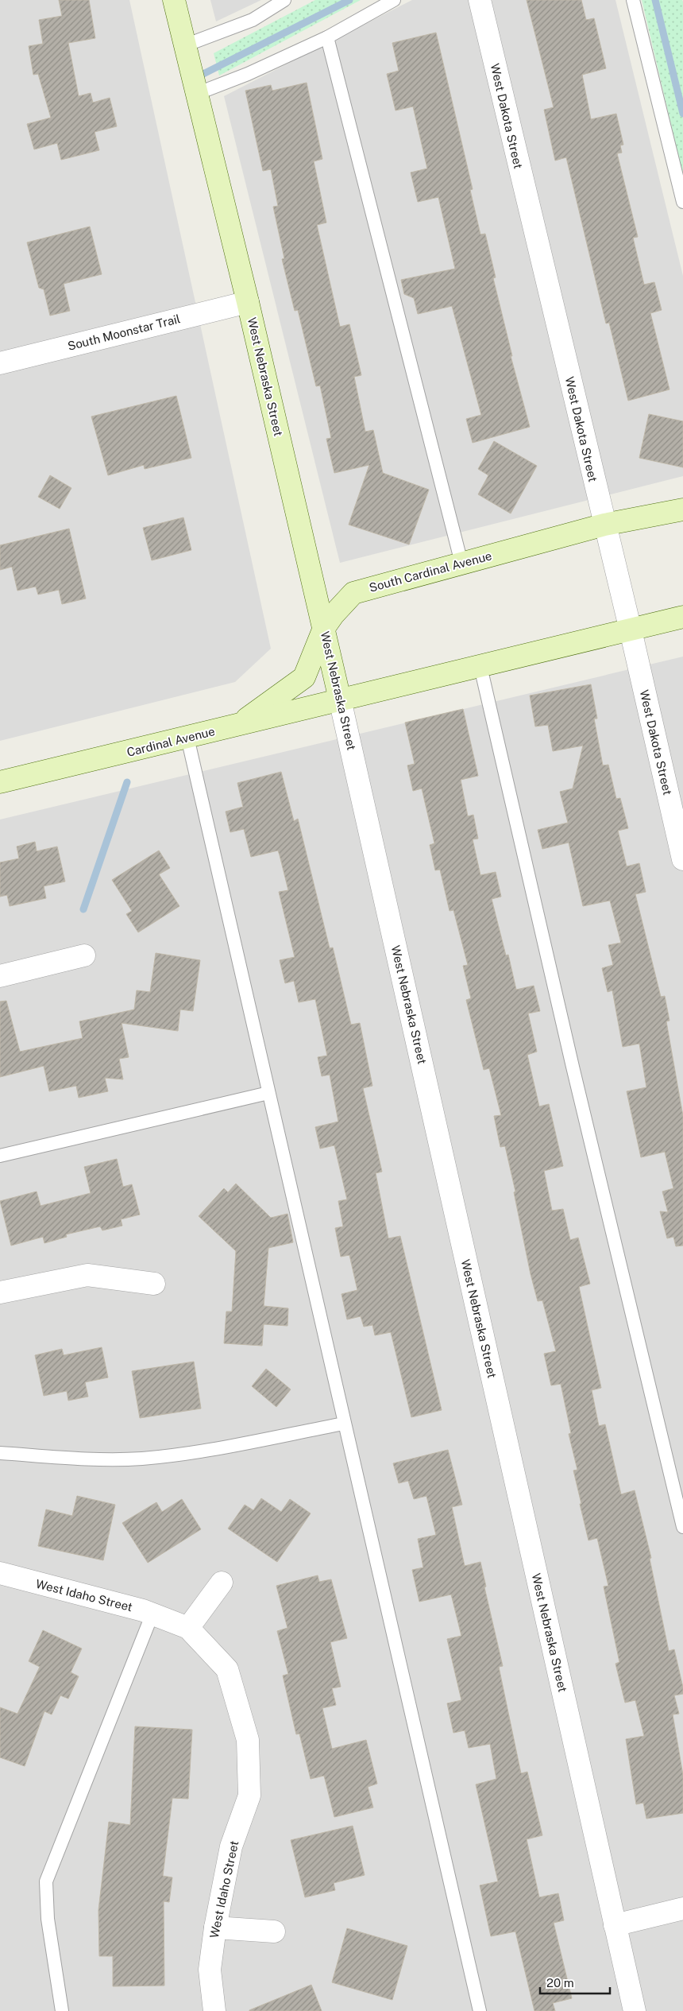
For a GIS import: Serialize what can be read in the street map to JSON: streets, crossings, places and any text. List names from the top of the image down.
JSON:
{
  "streets": {
    "main road": ["West Nebraska Street", "South Cardinal Avenue", "Cardinal Avenue"],
    "street": ["West Dakota Street", "South Moonstar Trail", "West Idaho Street"]
  },
  "crossings": [
    ["West Dakota Street", "South Cardinal Avenue"],
    ["South Moonstar Trail", "West Nebraska Street"],
    ["West Nebraska Street", "South Cardinal Avenue"],
    ["West Nebraska Street", "Cardinal Avenue"],
    ["South Cardinal Avenue", "Cardinal Avenue"]
  ],
  "scale_bar": "20 m"
}
